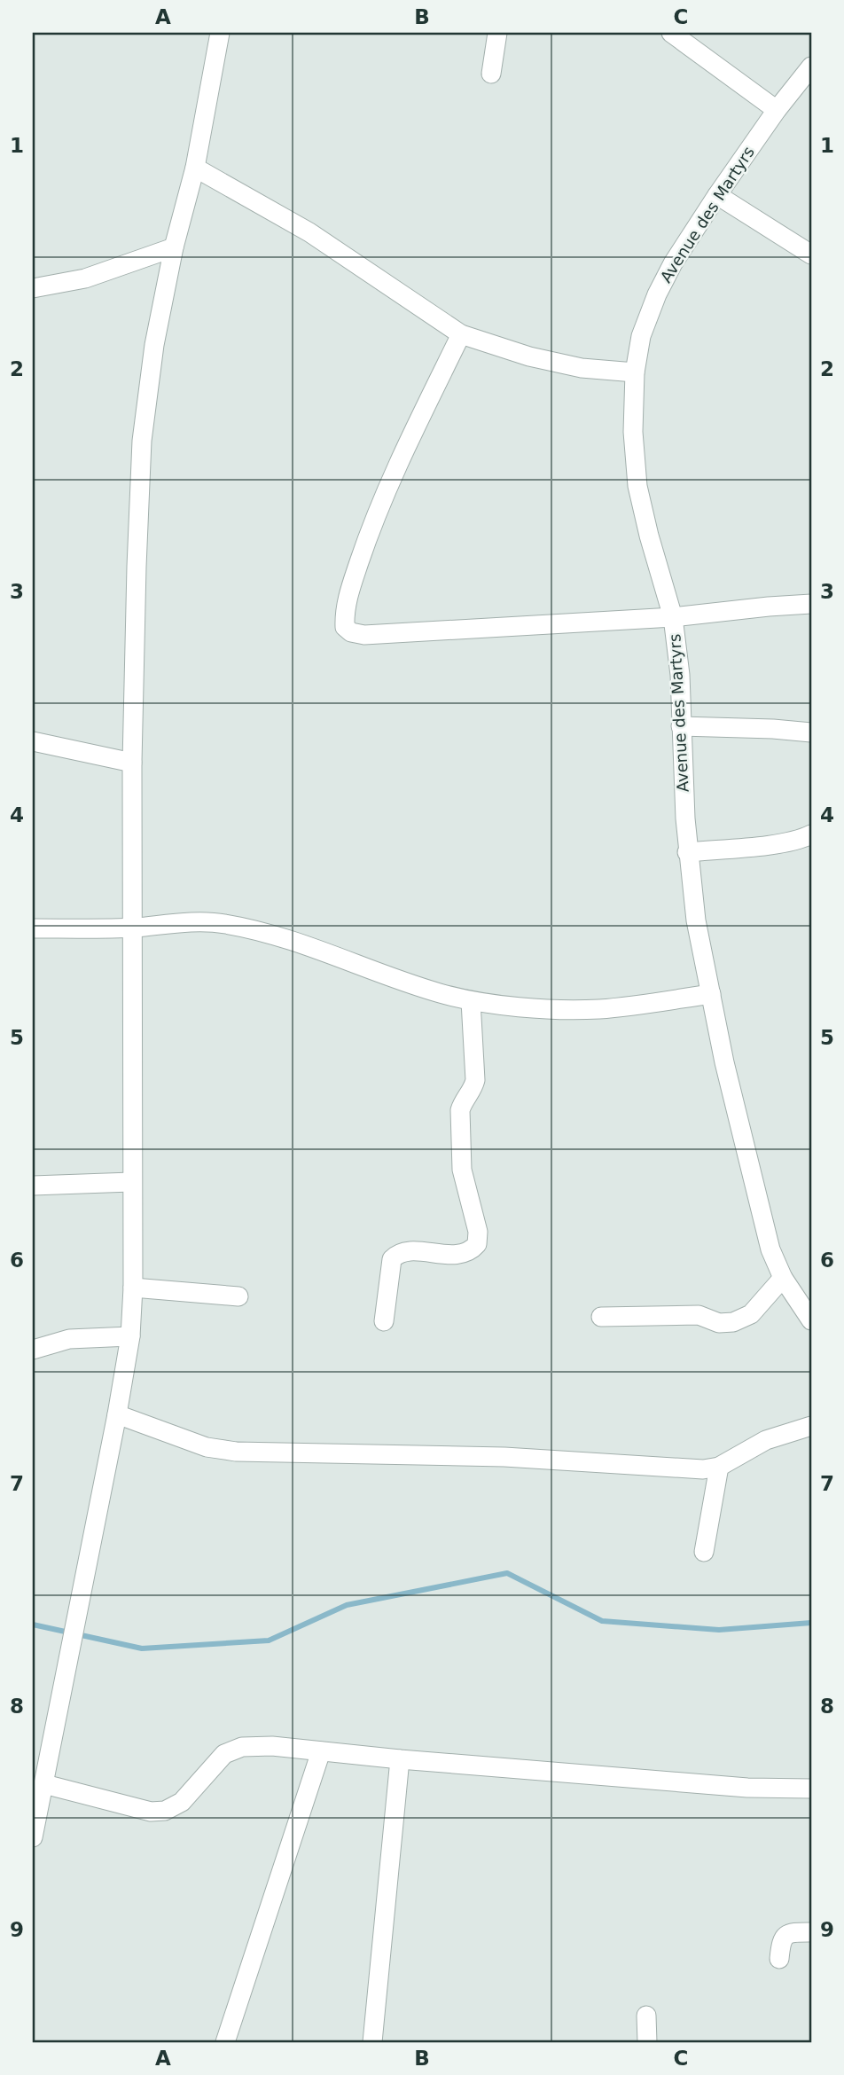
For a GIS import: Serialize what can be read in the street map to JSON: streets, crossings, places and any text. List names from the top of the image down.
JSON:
{
  "streets": {
    "street": ["Avenue des Martyrs"]
  },
  "grid": {
    "columns": ["A", "B", "C"],
    "rows": [
      "1",
      "2",
      "3",
      "4",
      "5",
      "6",
      "7",
      "8",
      "9"
    ]
  }
}
